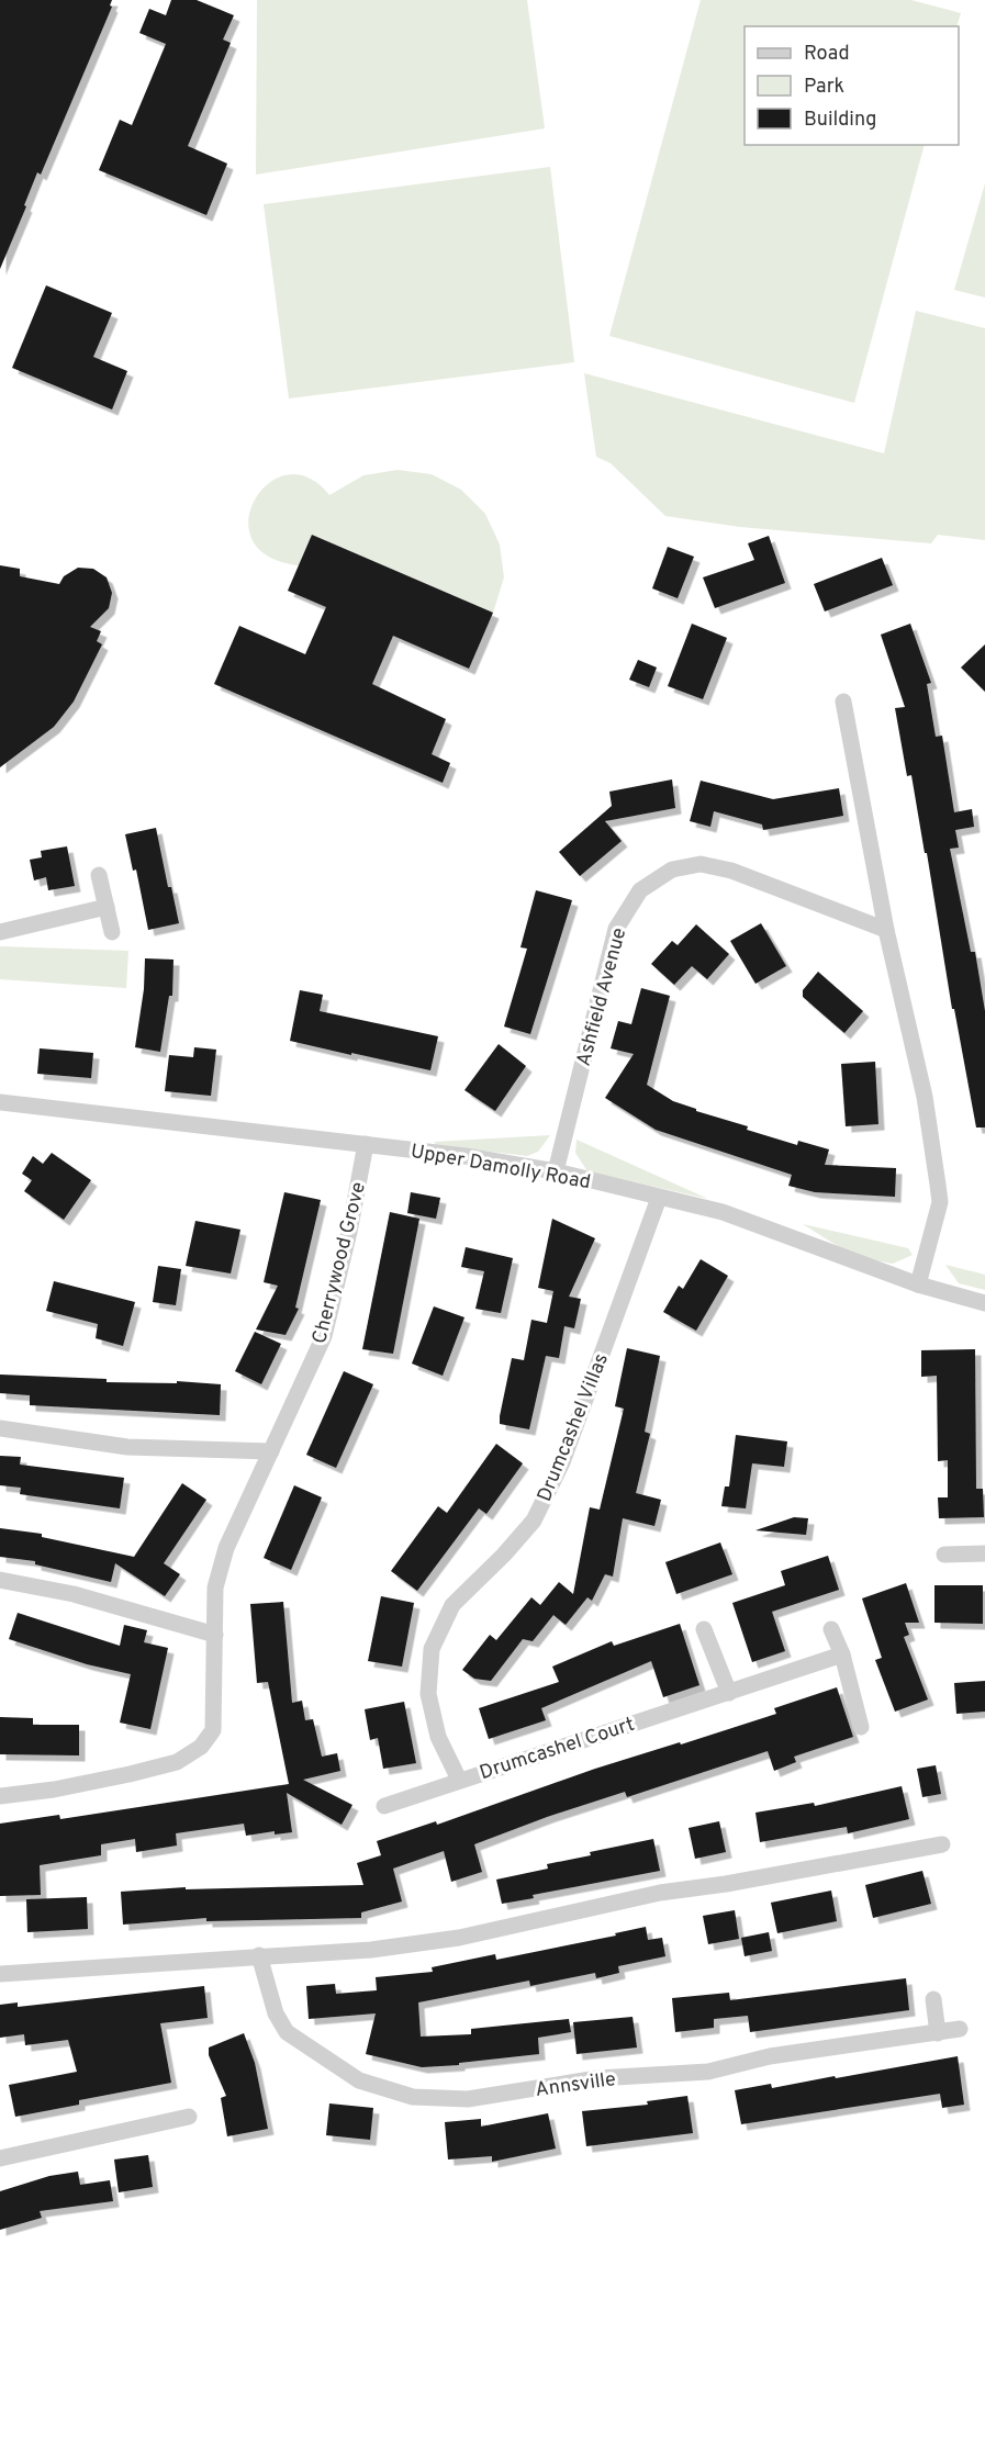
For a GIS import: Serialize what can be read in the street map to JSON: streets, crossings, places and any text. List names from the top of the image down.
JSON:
{
  "streets": {
    "street": [
      "Ashfield Avenue",
      "Upper Damolly Road",
      "Cherrywood Grove",
      "Drumcashel Villas",
      "Drumcashel Court",
      "Annsville"
    ]
  },
  "crossings": [
    ["Ashfield Avenue", "Upper Damolly Road"],
    ["Upper Damolly Road", "Cherrywood Grove"],
    ["Upper Damolly Road", "Drumcashel Villas"],
    ["Drumcashel Villas", "Drumcashel Court"]
  ],
  "legend": ["Road", "Park", "Building"]
}
